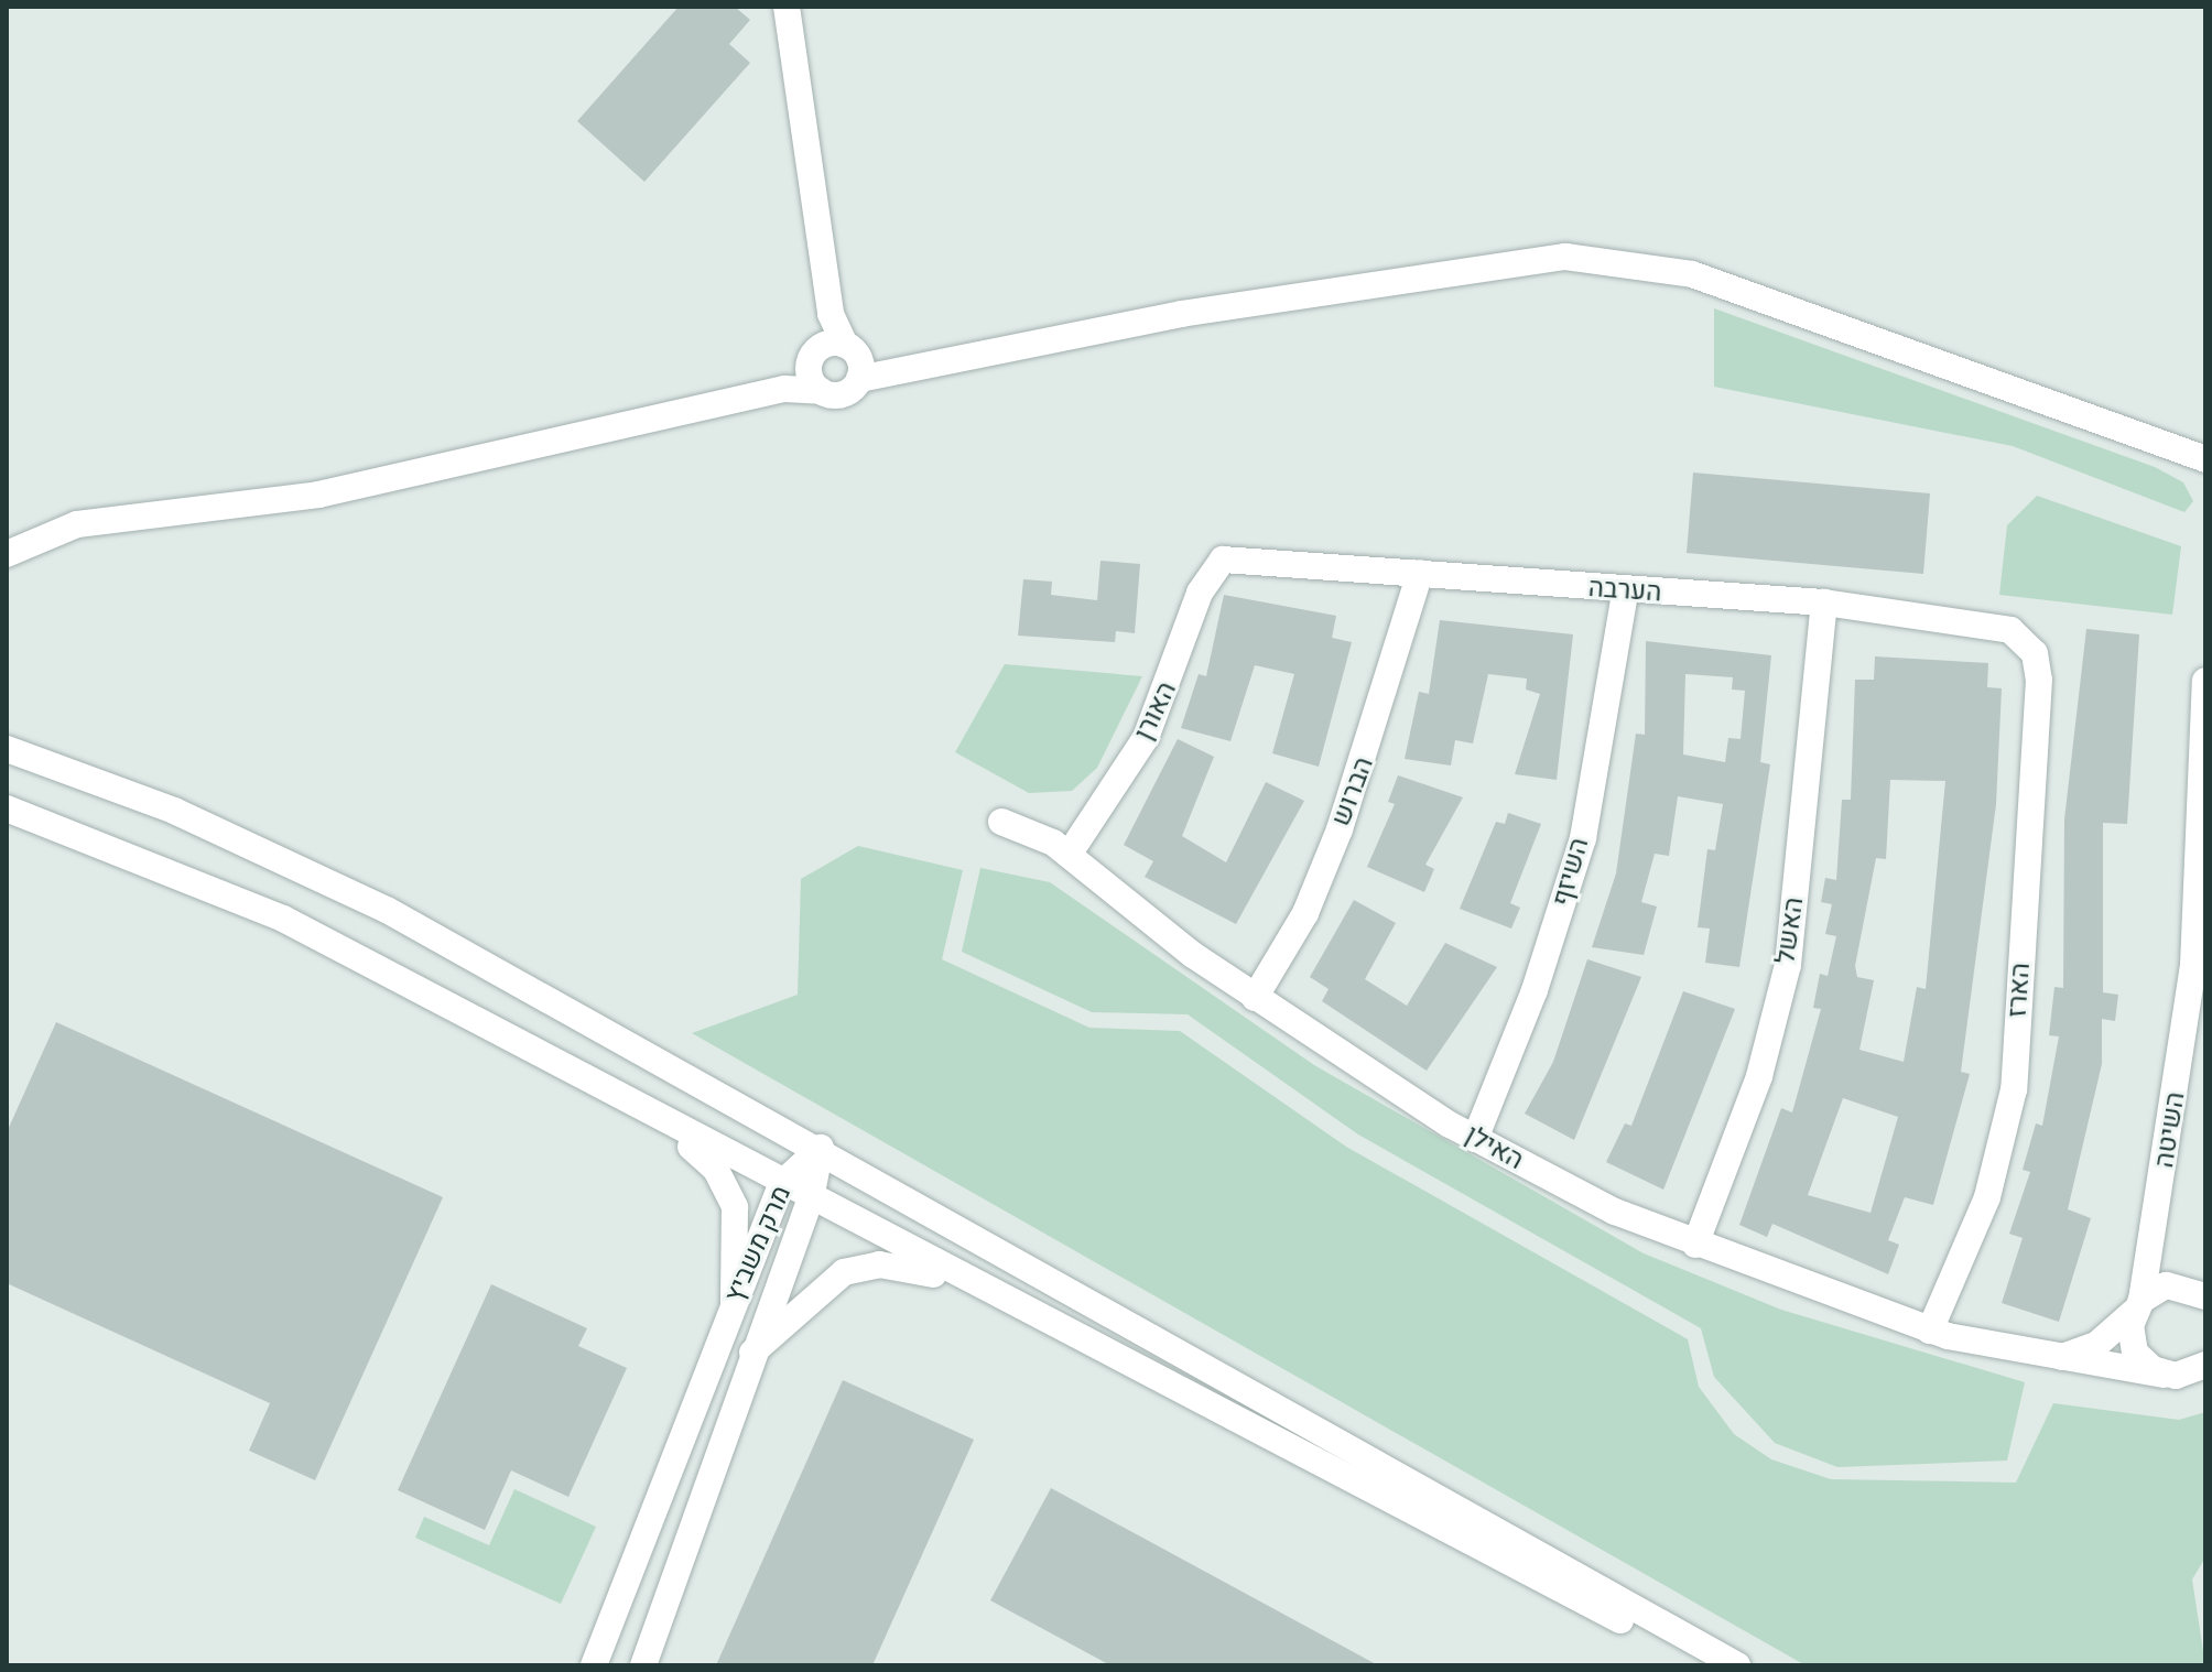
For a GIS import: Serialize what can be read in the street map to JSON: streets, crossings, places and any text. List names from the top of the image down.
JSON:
{
  "streets": {
    "street": [
      "הערבה",
      "האורן",
      "הברוש",
      "השיזף",
      "האשל",
      "הארז",
      "השיטה",
      "האילן",
      "מרק משביץ"
    ]
  },
  "crossings": [
    ["הערבה", "האורן"],
    ["הערבה", "הברוש"],
    ["הערבה", "השיזף"],
    ["הערבה", "האשל"],
    ["הערבה", "הארז"],
    ["האורן", "האילן"],
    ["הברוש", "האילן"],
    ["השיזף", "האילן"],
    ["האשל", "האילן"],
    ["הארז", "האילן"],
    ["השיטה", "האילן"]
  ]
}
